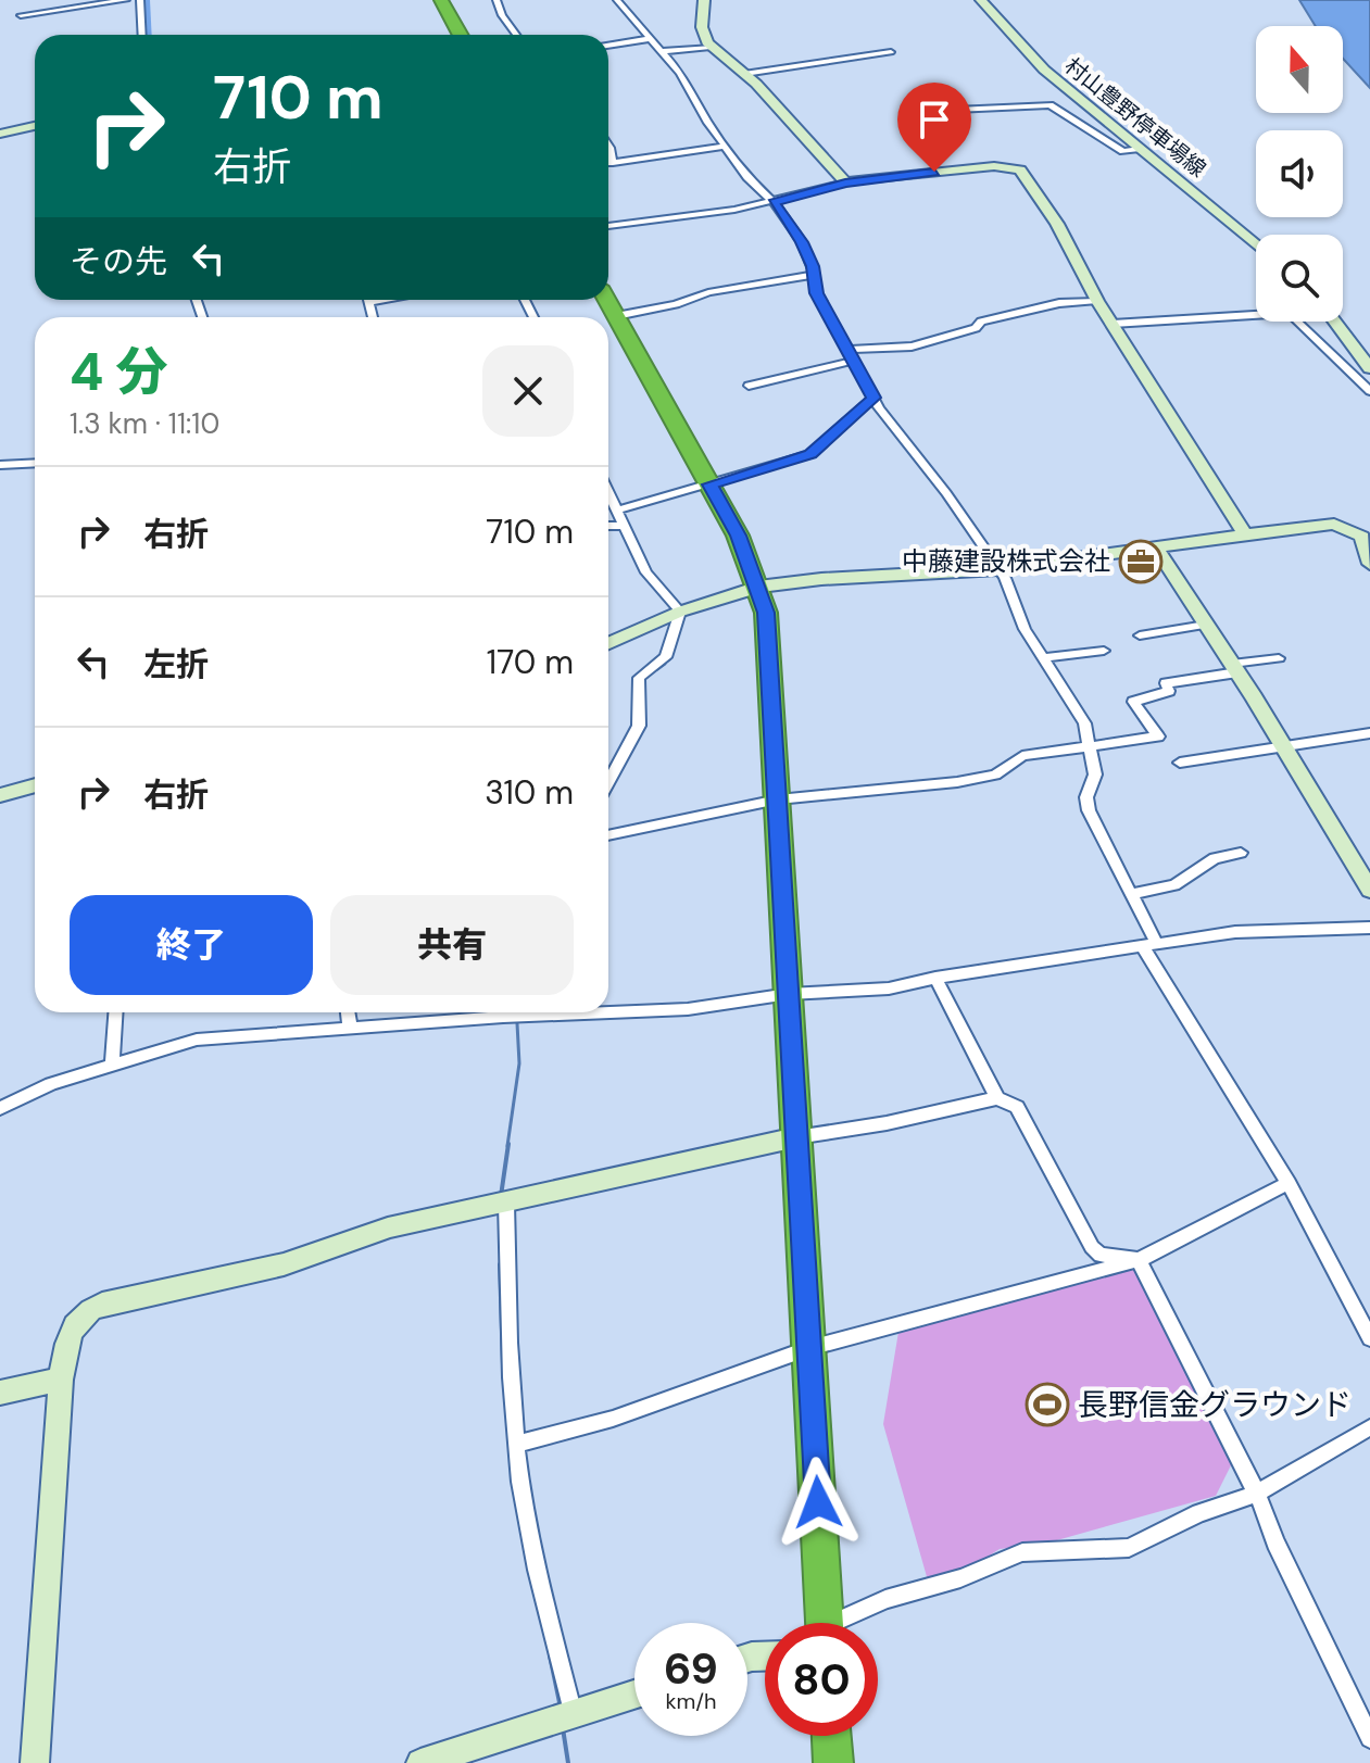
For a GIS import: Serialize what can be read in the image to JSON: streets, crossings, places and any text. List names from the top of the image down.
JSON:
{
  "streets": {
    "street": ["村山豊野停車場線"]
  },
  "places": {
    "office": ["中藤建設株式会社"],
    "sports": ["長野信金グラウンド"]
  },
  "north": "top",
  "page": {
    "turn": ["710 m", "右折"],
    "then": "その先",
    "heading": ["4 分", "1.3 km · 11:10"],
    "list": [
      {
        "name": "右折",
        "value": "710 m"
      },
      {
        "name": "左折",
        "value": "170 m"
      },
      {
        "name": "右折",
        "value": "310 m"
      }
    ],
    "buttons": ["終了", "共有"],
    "speed": "69 km/h",
    "limit": "80"
  }
}
